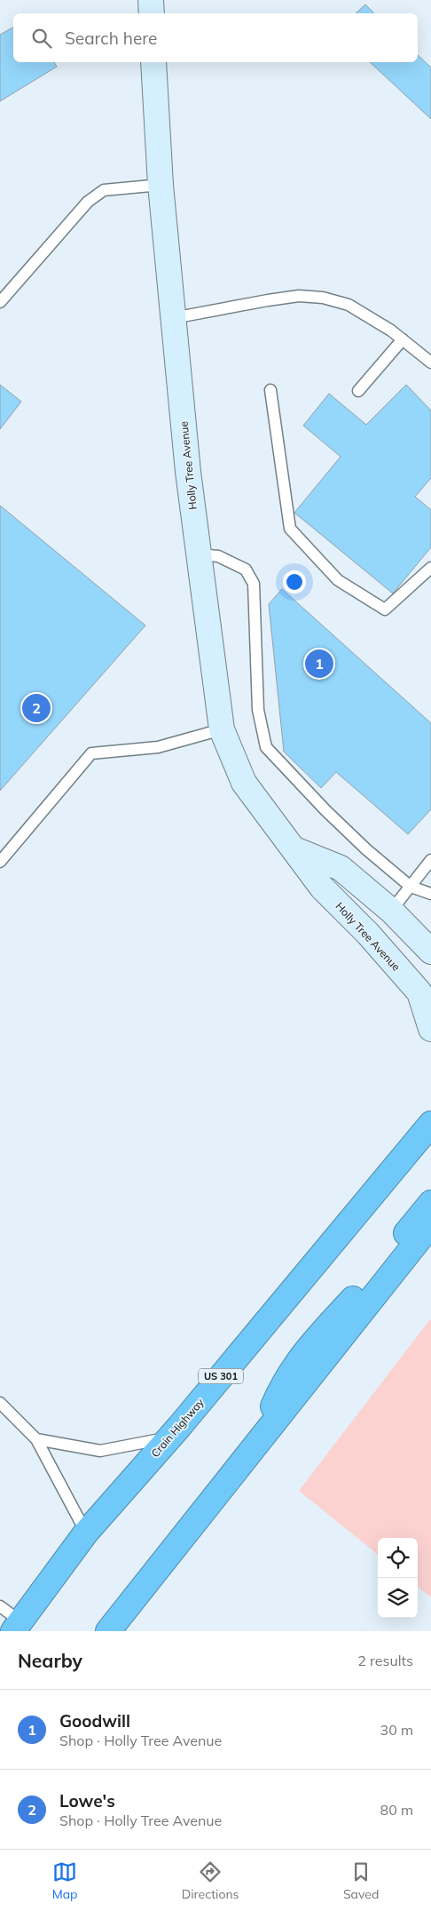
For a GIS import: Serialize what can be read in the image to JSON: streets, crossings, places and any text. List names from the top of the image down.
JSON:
{
  "streets": {
    "highway": ["US 301", "Crain Highway"],
    "street": ["Holly Tree Avenue"]
  },
  "page": {
    "search": "Search here",
    "pins": ["1", "2"],
    "heading": ["Nearby", "2 results"],
    "list": [
      {
        "mark": "1",
        "name": "Goodwill",
        "note": "Shop · Holly Tree Avenue",
        "value": "30 m"
      },
      {
        "mark": "2",
        "name": "Lowe's",
        "note": "Shop · Holly Tree Avenue",
        "value": "80 m"
      }
    ],
    "nav": ["Map", "Directions", "Saved"]
  }
}
